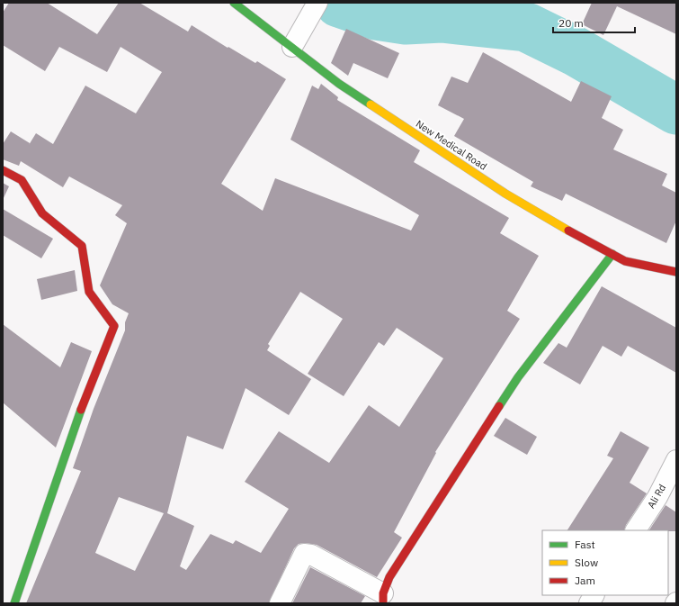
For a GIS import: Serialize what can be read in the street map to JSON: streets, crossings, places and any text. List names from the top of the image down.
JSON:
{
  "streets": {
    "street": ["New Medical Road", "Ali Rd"]
  },
  "legend": ["Fast", "Slow", "Jam"],
  "scale_bar": "20 m"
}
